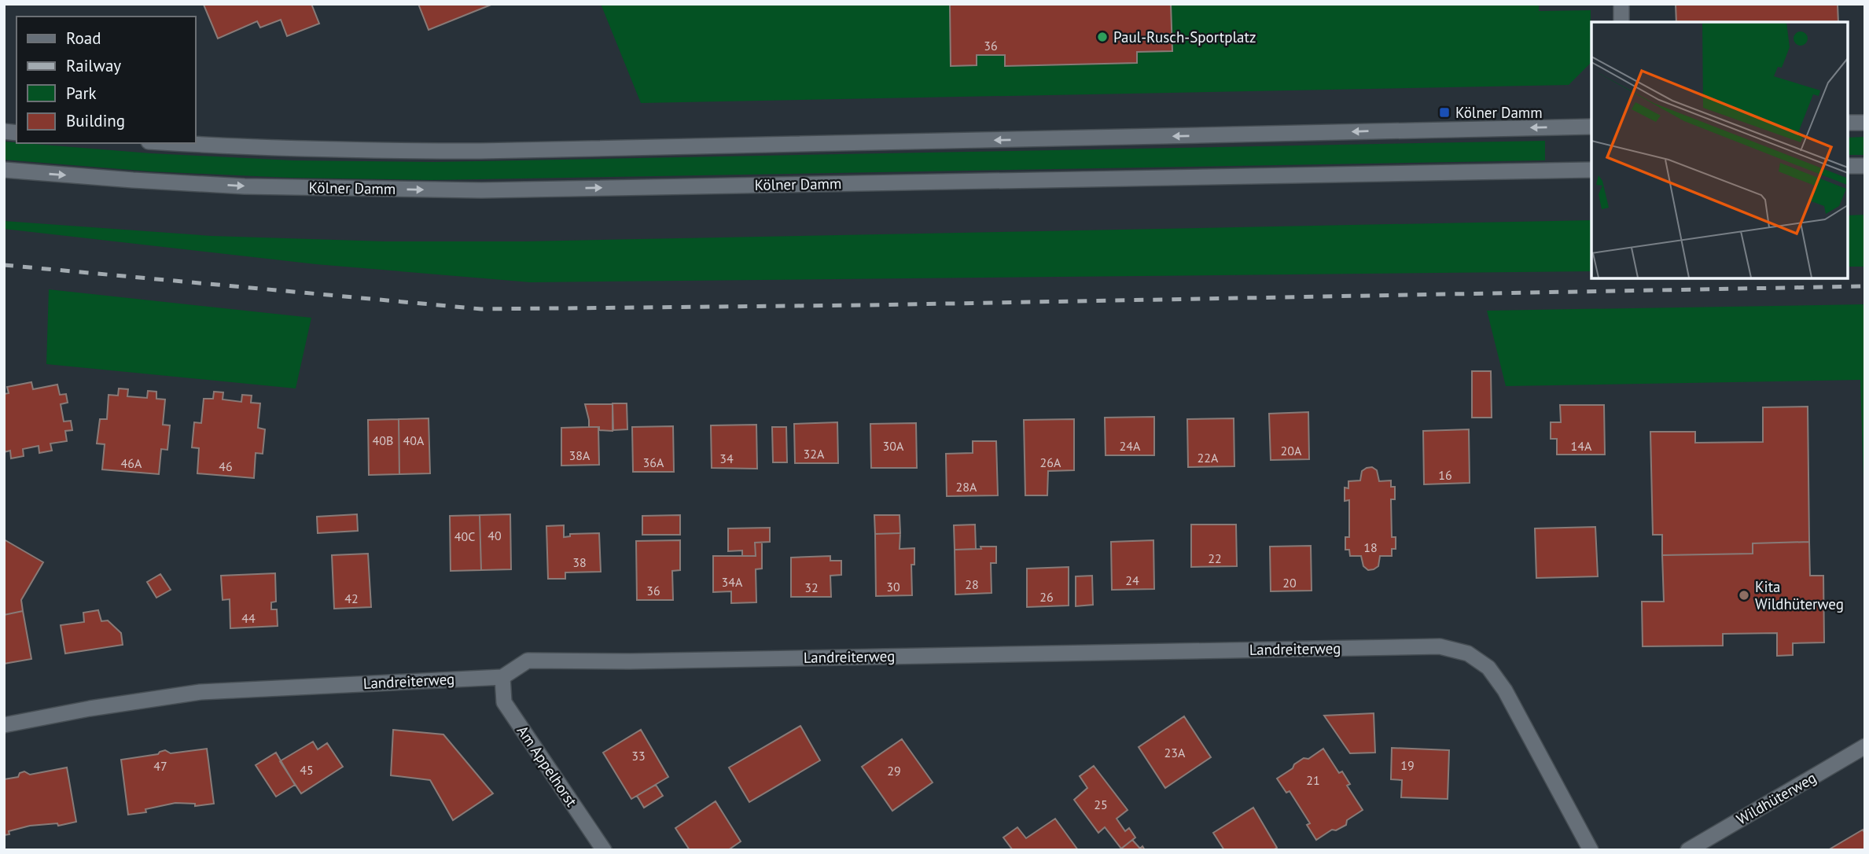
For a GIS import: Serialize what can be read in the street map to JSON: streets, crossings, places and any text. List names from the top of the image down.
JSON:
{
  "streets": {
    "street": [
      "Kölner Damm",
      "Landreiterweg",
      "Am Appelhorst",
      "Wildhüterweg"
    ]
  },
  "crossings": [
    ["Landreiterweg", "Am Appelhorst"]
  ],
  "places": {
    "other": ["Paul-Rusch-Sportplatz", "Kita Wildhüterweg"],
    "transit": ["Kölner Damm"]
  },
  "house_numbers": [
    "36",
    "40B",
    "40A",
    "30A",
    "24A",
    "14A",
    "20A",
    "32A",
    "38A",
    "22A",
    "34",
    "36A",
    "26A",
    "46A",
    "46",
    "16",
    "28A",
    "40",
    "40C",
    "18",
    "22",
    "38",
    "24",
    "34A",
    "20",
    "28",
    "30",
    "32",
    "36",
    "26",
    "42",
    "44",
    "23A",
    "33",
    "19",
    "47",
    "45",
    "29",
    "21",
    "25"
  ],
  "legend": [
    "Road",
    "Railway",
    "Park",
    "Building"
  ]
}
